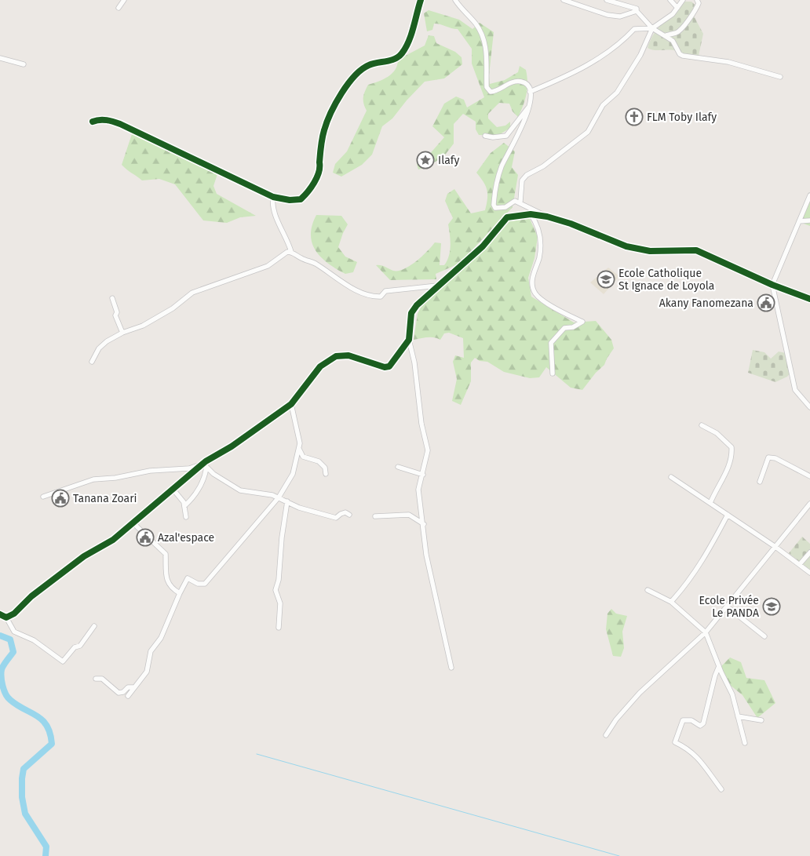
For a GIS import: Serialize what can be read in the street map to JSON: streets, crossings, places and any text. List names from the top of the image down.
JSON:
{
  "places": {
    "church": ["FLM Toby Ilafy"],
    "place": ["Ilafy"],
    "school or university": ["Ecole Catholique St Ignace de Loyola", "Ecole Privée Le PANDA"],
    "public building": ["Akany Fanomezana", "Tanana Zoari", "Azal'espace"]
  }
}
